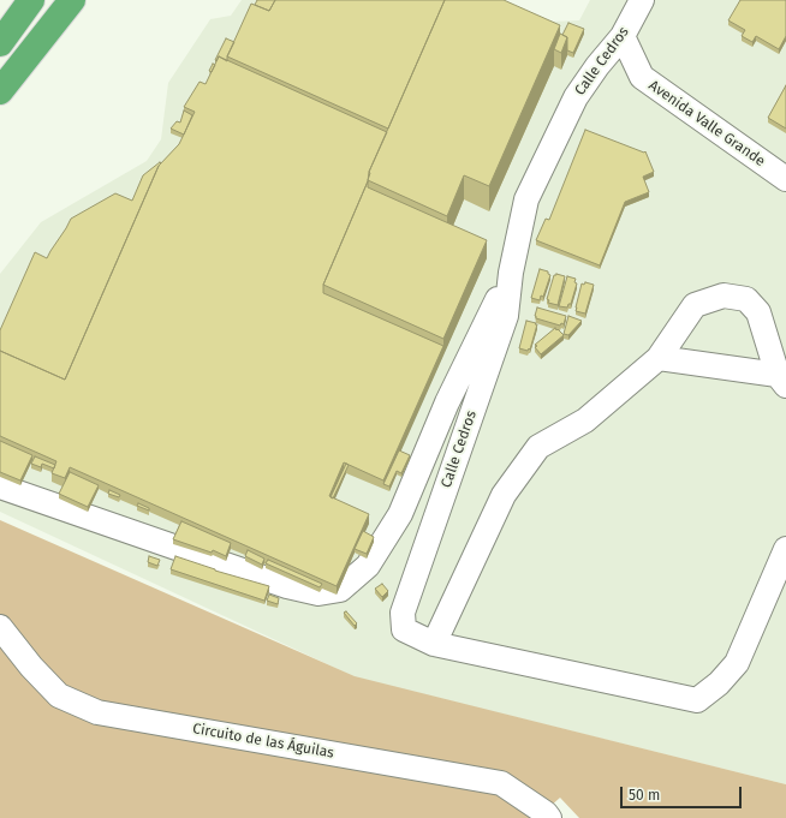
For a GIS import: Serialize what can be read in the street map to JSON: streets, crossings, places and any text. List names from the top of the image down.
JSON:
{
  "streets": {
    "street": ["Calle Cedros", "Avenida Valle Grande", "Circuito de las Águilas"]
  },
  "crossings": [
    ["Calle Cedros", "Avenida Valle Grande"]
  ],
  "scale_bar": "50 m"
}
